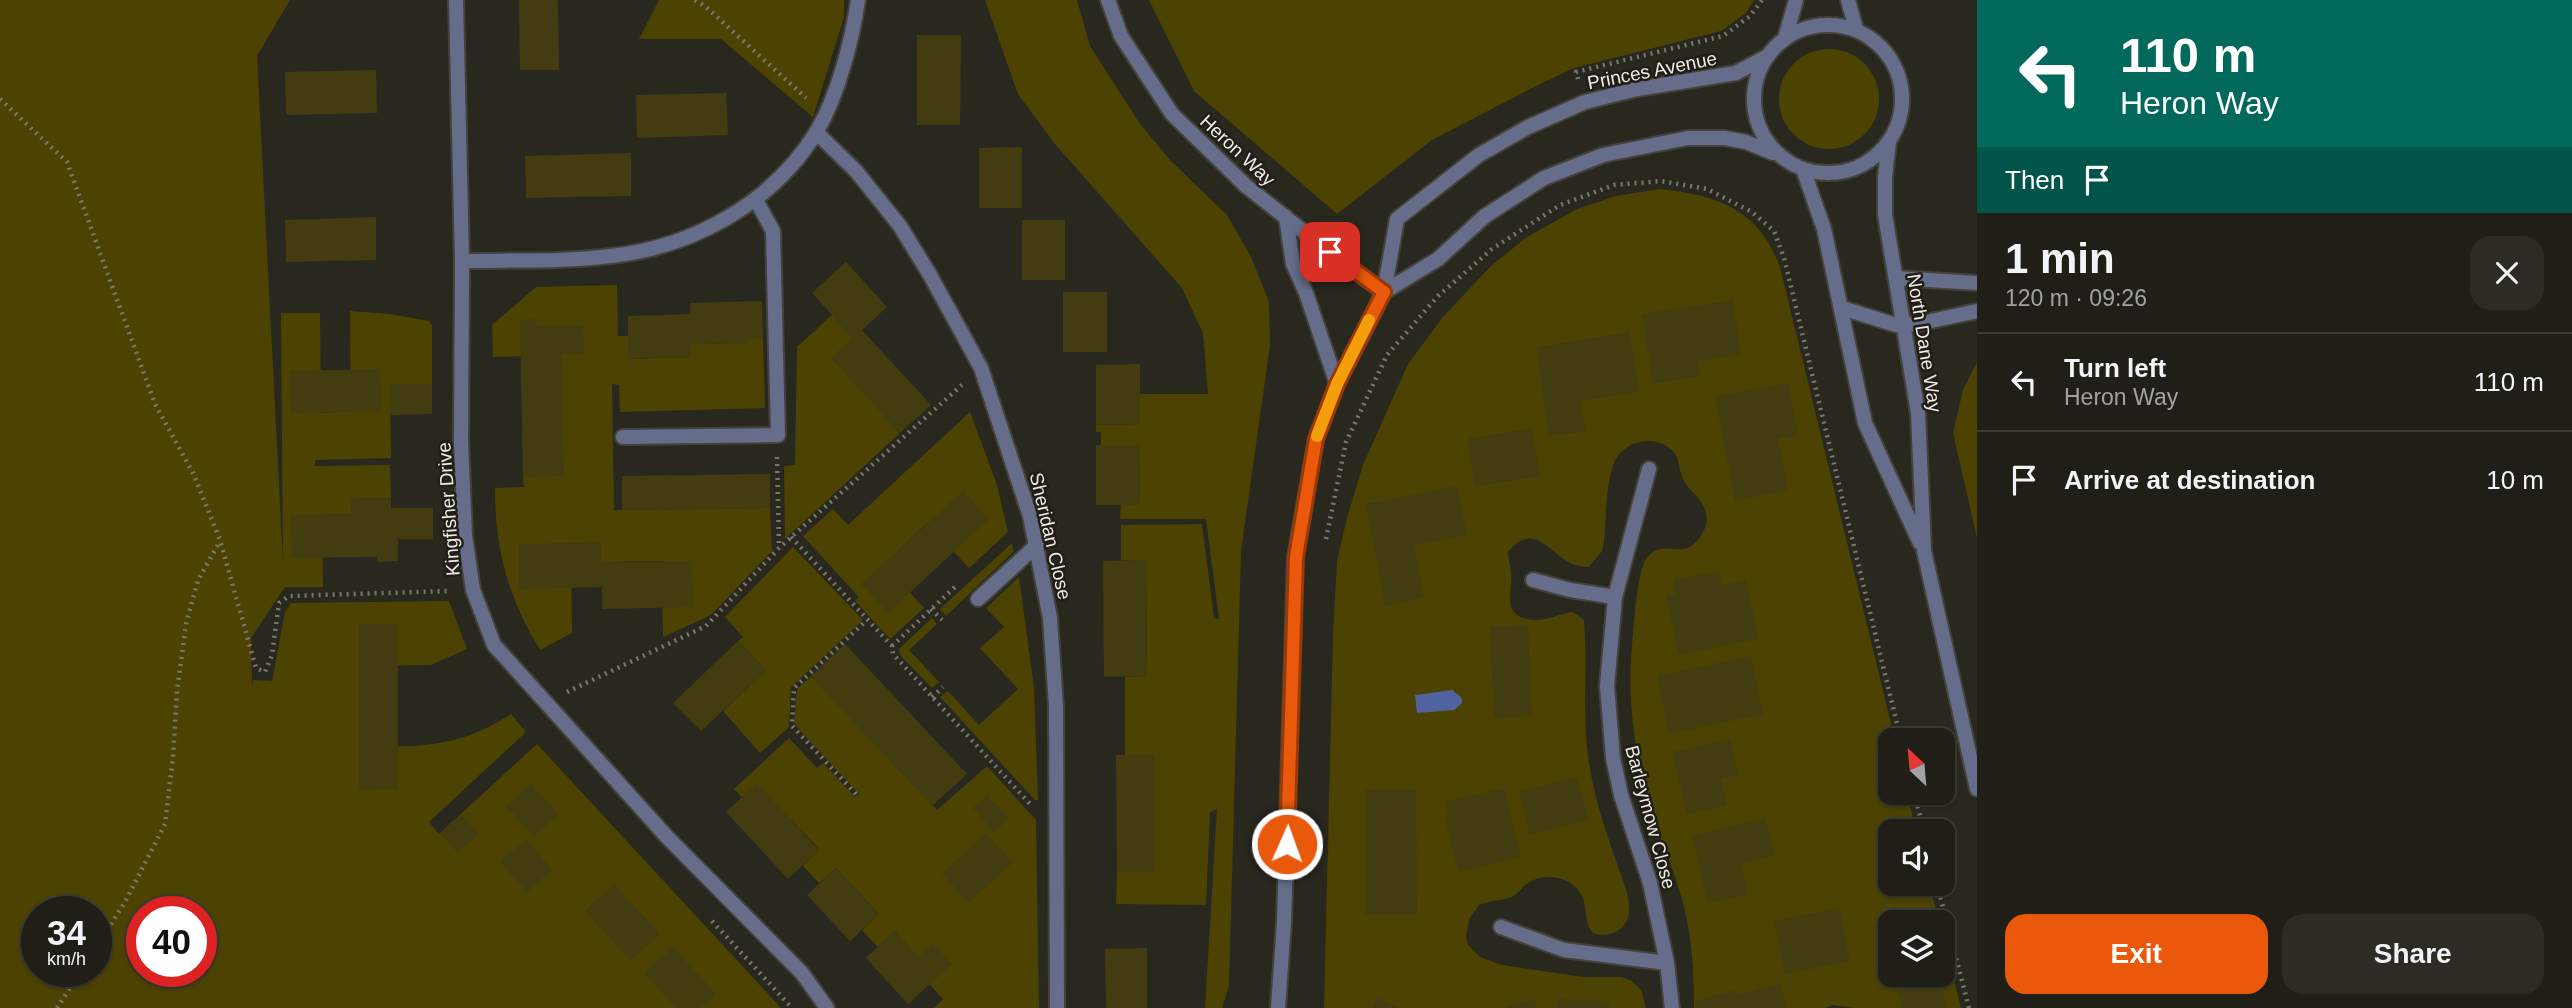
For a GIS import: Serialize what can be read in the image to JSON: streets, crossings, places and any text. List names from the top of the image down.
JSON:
{
  "streets": {
    "street": [
      "Princes Avenue",
      "Heron Way",
      "North Dane Way",
      "Kingfisher Drive",
      "Sheridan Close",
      "Barleymow Close"
    ]
  },
  "crossings": [
    ["Princes Avenue", "Heron Way"],
    ["Princes Avenue", "North Dane Way"]
  ],
  "north": "top left",
  "page": {
    "turn": ["110 m", "Heron Way"],
    "then": "Then",
    "heading": ["1 min", "120 m · 09:26"],
    "list": [
      {
        "name": "Turn left",
        "note": "Heron Way",
        "value": "110 m"
      },
      {
        "name": "Arrive at destination",
        "value": "10 m"
      }
    ],
    "speed": "34 km/h",
    "limit": "40",
    "buttons": ["Exit", "Share"]
  }
}
